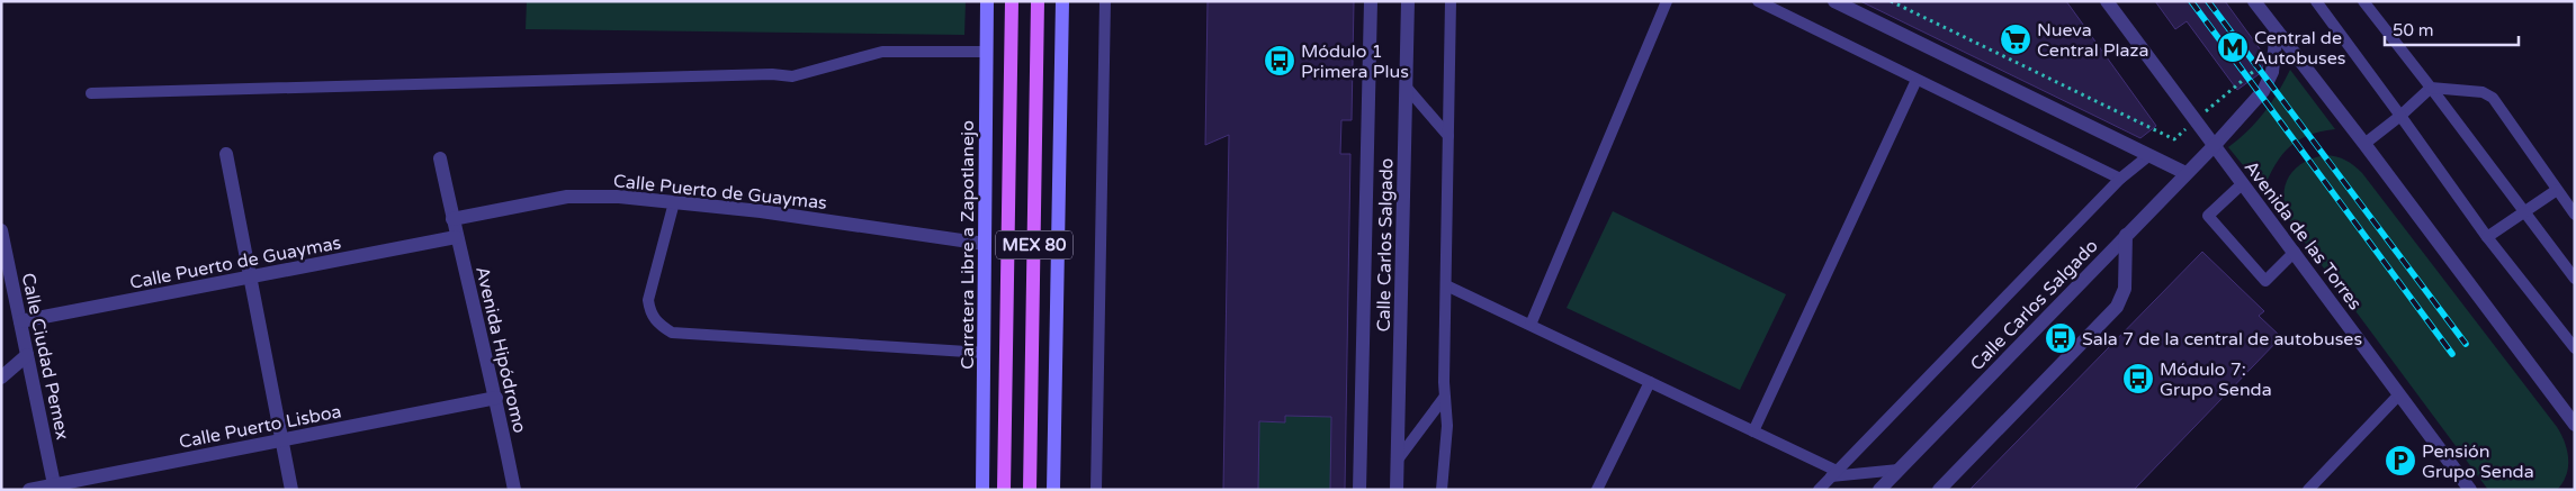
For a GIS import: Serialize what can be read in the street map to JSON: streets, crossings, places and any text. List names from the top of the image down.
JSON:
{
  "streets": {
    "main road": ["Carretera Libre a Zapotlanejo", "MEX 80"],
    "street": [
      "Calle Puerto de Guaymas",
      "Avenida de las Torres",
      "Calle Carlos Salgado",
      "Avenida Hipódromo",
      "Calle Ciudad Pemex",
      "Calle Puerto Lisboa"
    ]
  },
  "crossings": [
    ["Calle Puerto de Guaymas", "Carretera Libre a Zapotlanejo"],
    ["Calle Puerto de Guaymas", "Avenida Hipódromo"],
    ["Calle Puerto de Guaymas", "Calle Ciudad Pemex"],
    ["Avenida de las Torres", "Calle Carlos Salgado"],
    ["Avenida Hipódromo", "Calle Puerto Lisboa"],
    ["Calle Ciudad Pemex", "Calle Puerto Lisboa"]
  ],
  "places": {
    "supermarket": ["Nueva Central Plaza"],
    "metro station": ["Central de Autobuses"],
    "bus stop": ["Módulo 1 Primera Plus", "Sala 7 de la central de autobuses", "Módulo 7: Grupo Senda"],
    "parking": ["Pensión Grupo Senda"]
  },
  "scale_bar": "50 m"
}
